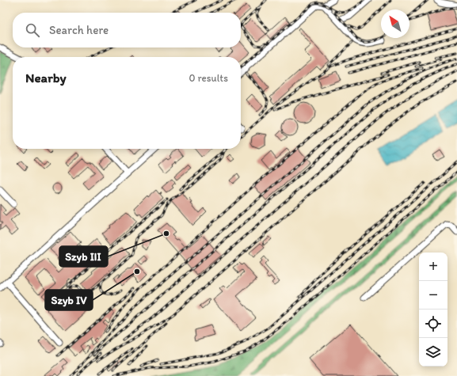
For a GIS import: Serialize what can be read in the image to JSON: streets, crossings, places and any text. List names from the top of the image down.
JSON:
{
  "places": ["Szyb III", "Szyb IV"],
  "north": "top left",
  "page": {
    "search": "Search here",
    "heading": ["Nearby", "0 results"],
    "map_buttons": ["+", "−"]
  }
}
